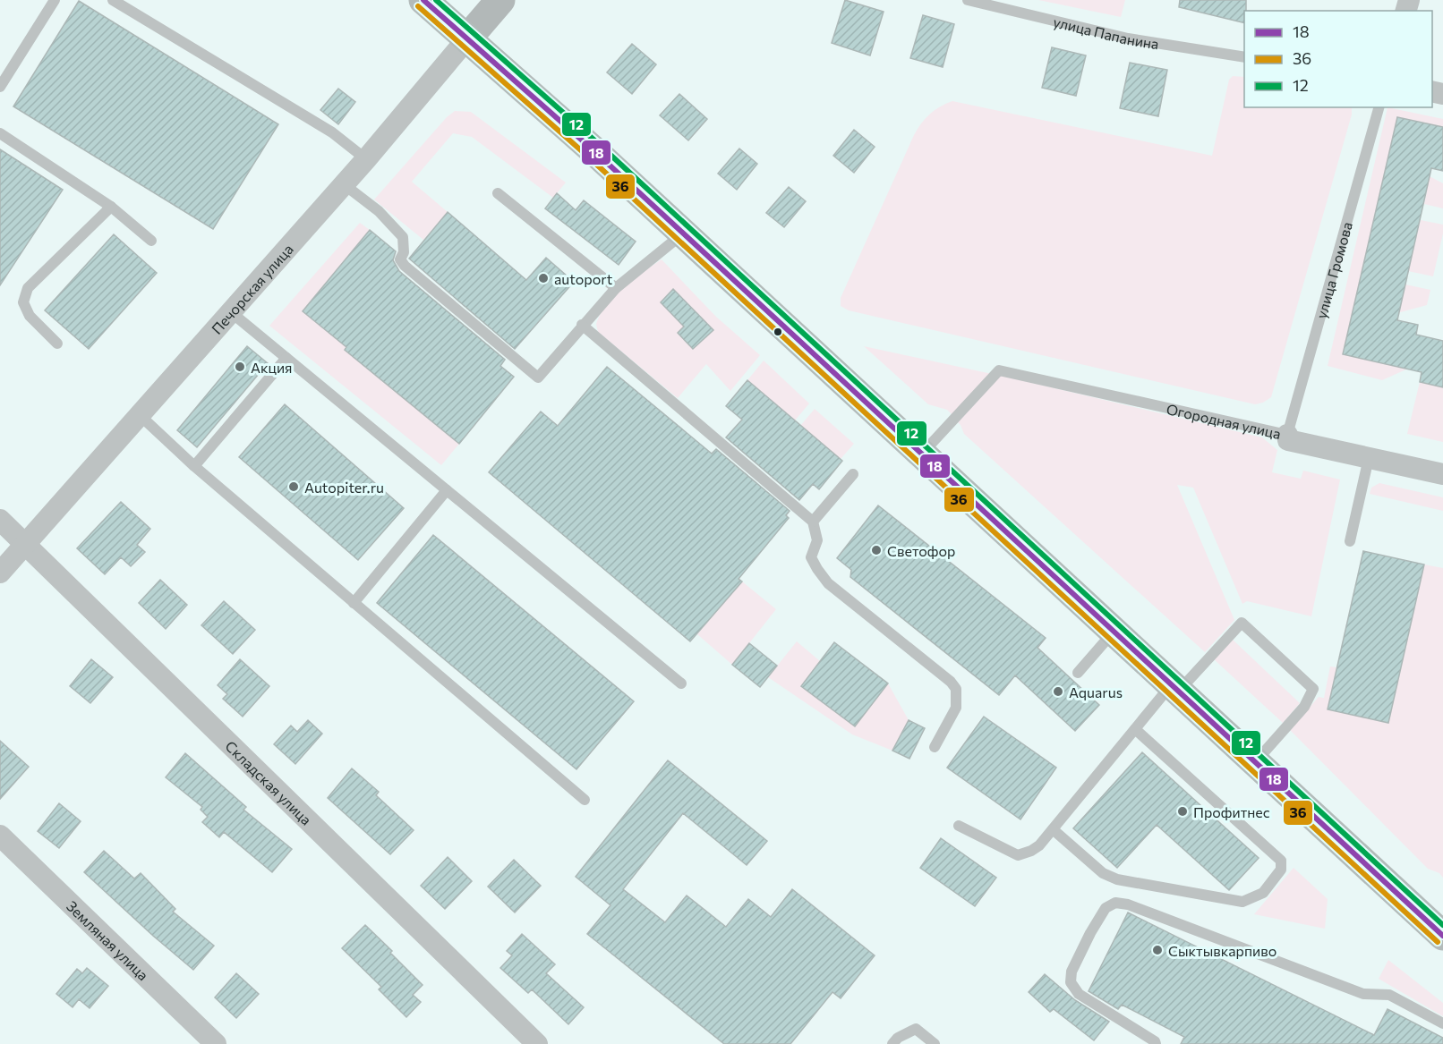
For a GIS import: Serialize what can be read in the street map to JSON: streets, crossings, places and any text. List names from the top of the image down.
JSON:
{
  "streets": {
    "street": [
      "Печорская улица",
      "Огородная улица",
      "Складская улица",
      "Земляная улица"
    ],
    "lane": ["улица Папанина", "улица Громова"]
  },
  "crossings": [
    ["улица Громова", "Огородная улица"],
    ["Печорская улица", "Складская улица"]
  ],
  "places": [
    "autoport",
    "Акция",
    "Autopiter.ru",
    "Светофор",
    "Aquarus",
    "Профитнес",
    "Сыктывкарпиво"
  ],
  "lines": ["transit line 18", "transit line 12", "transit line 36"],
  "legend": ["18", "36", "12"]
}
